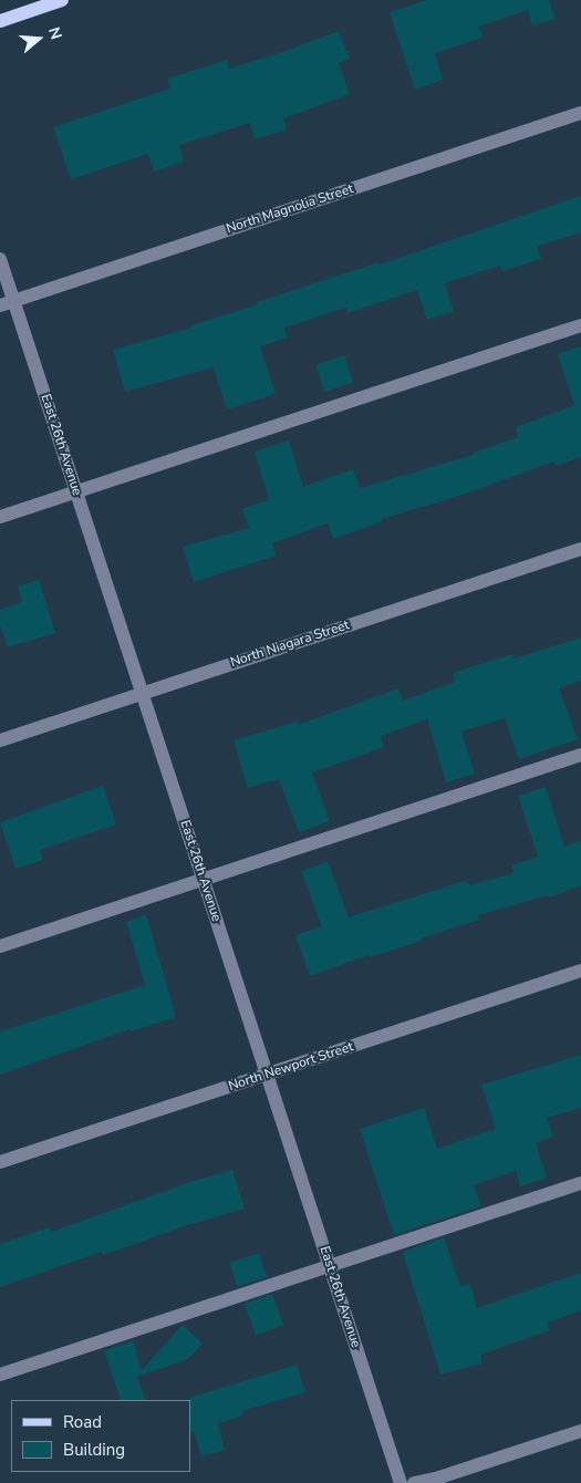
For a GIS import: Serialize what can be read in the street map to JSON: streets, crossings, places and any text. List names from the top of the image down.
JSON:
{
  "streets": {
    "street": [
      "North Magnolia Street",
      "East 26th Avenue",
      "North Niagara Street",
      "North Newport Street"
    ]
  },
  "crossings": [
    ["North Magnolia Street", "East 26th Avenue"],
    ["East 26th Avenue", "North Niagara Street"],
    ["East 26th Avenue", "North Newport Street"]
  ],
  "legend": ["Road", "Building"],
  "north": "right"
}
